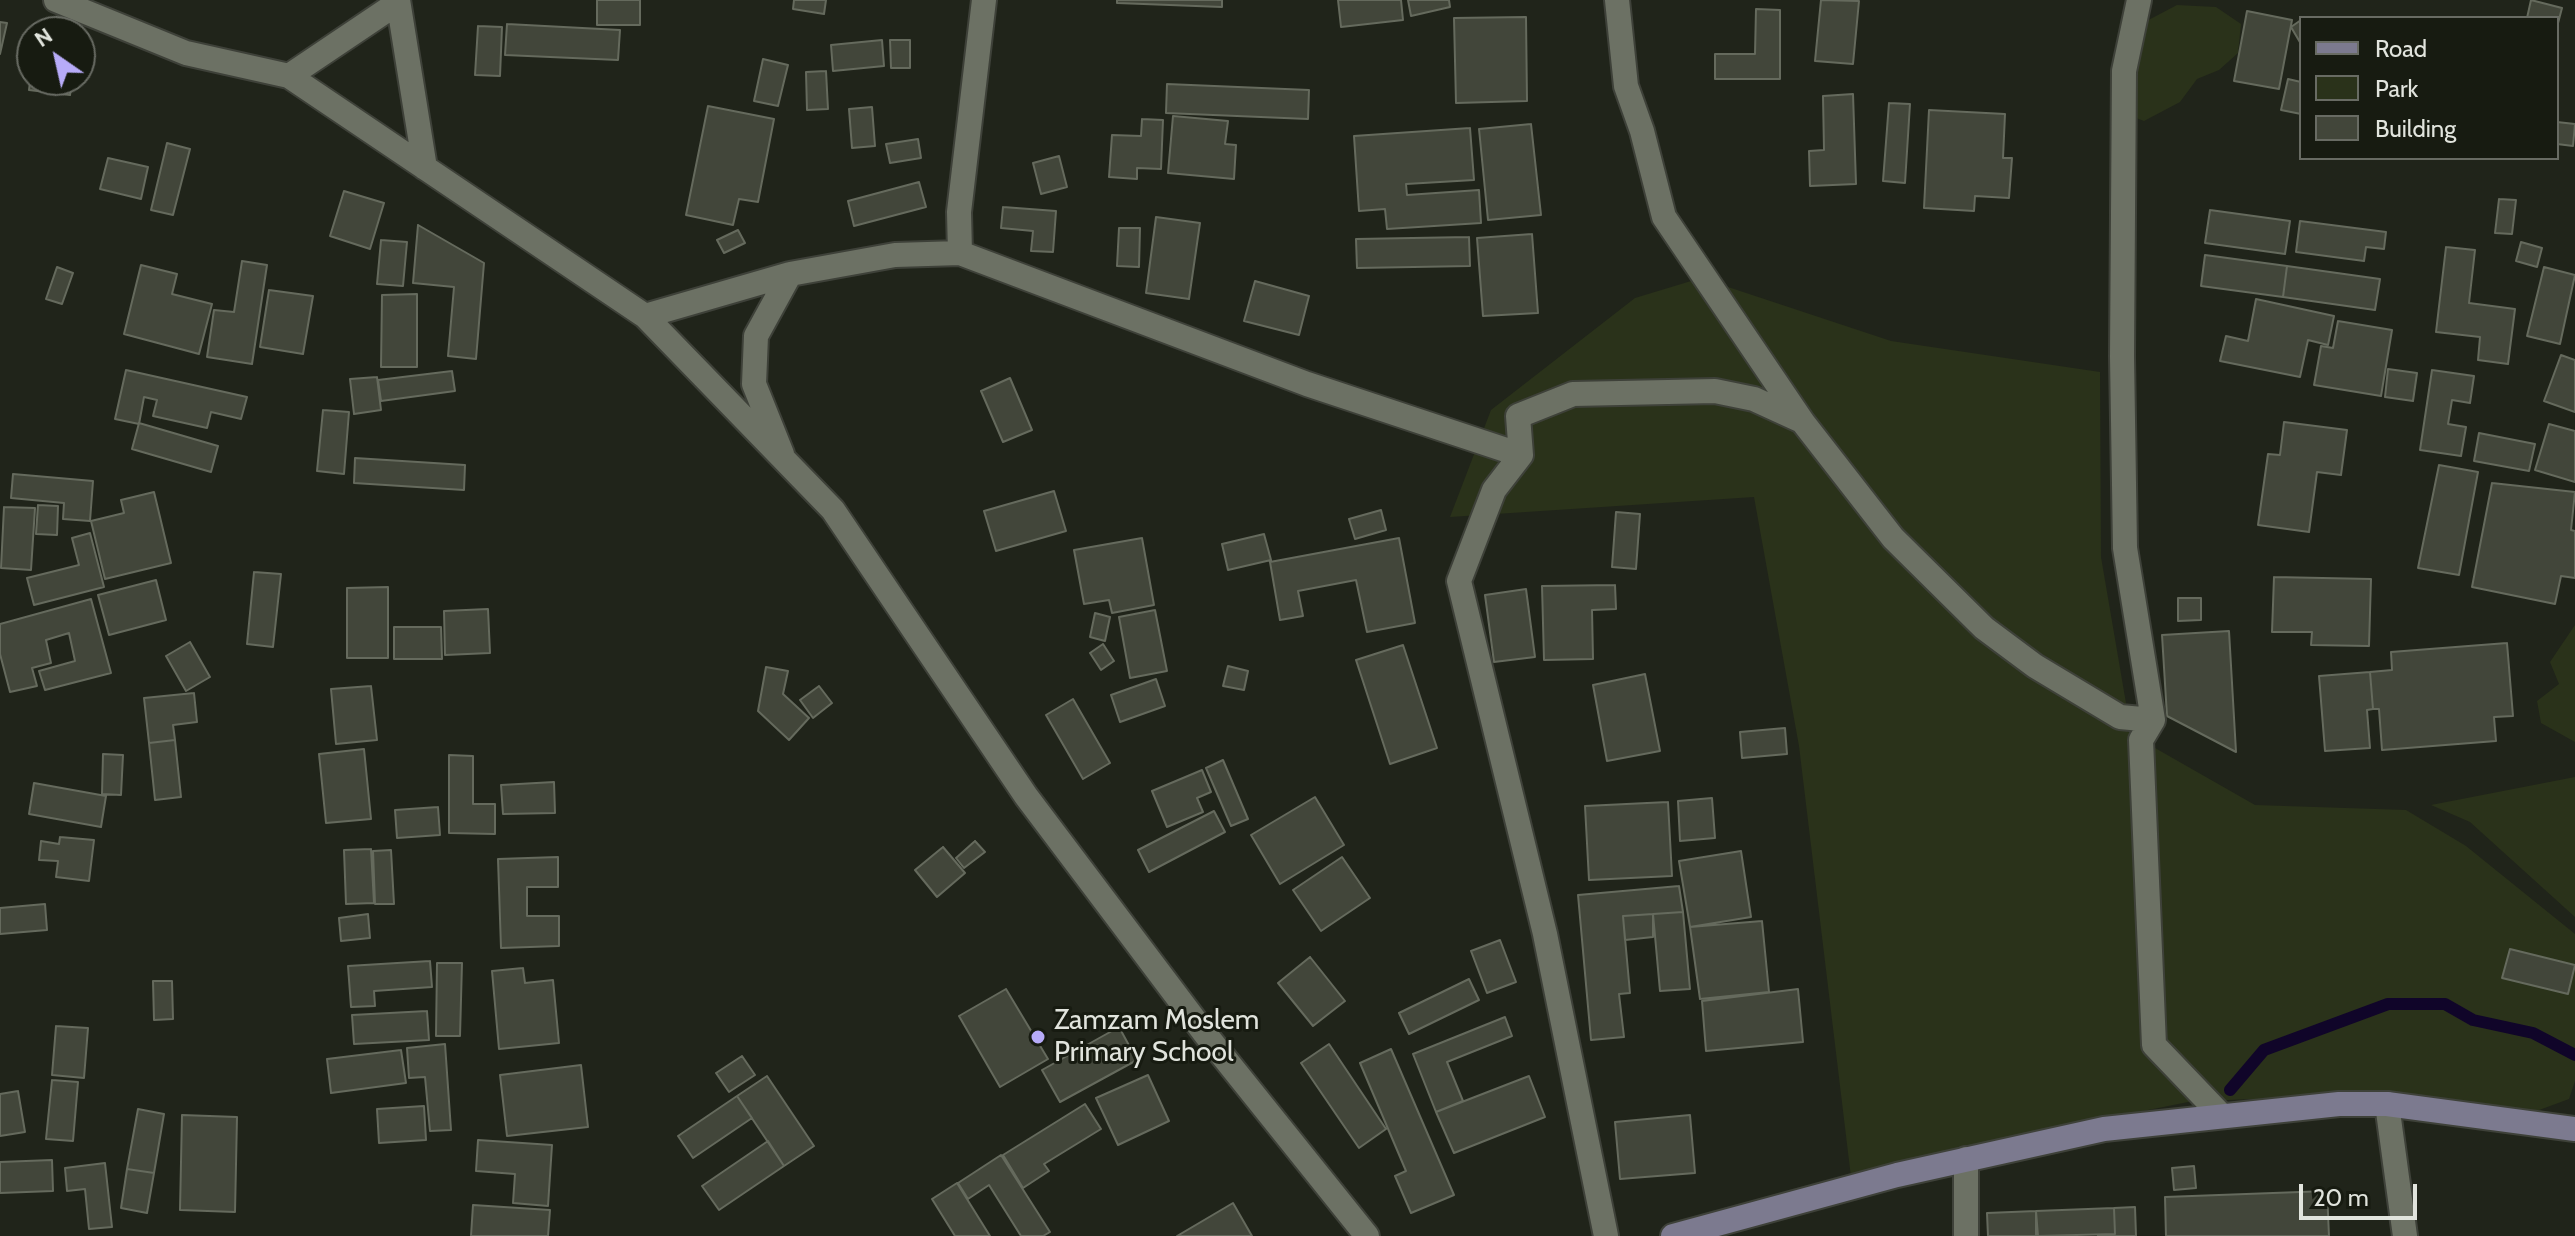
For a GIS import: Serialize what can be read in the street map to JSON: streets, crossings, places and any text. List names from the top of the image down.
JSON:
{
  "places": ["Zamzam Moslem Primary School"],
  "legend": ["Road", "Park", "Building"],
  "scale_bar": "20 m",
  "north": "top left"
}
